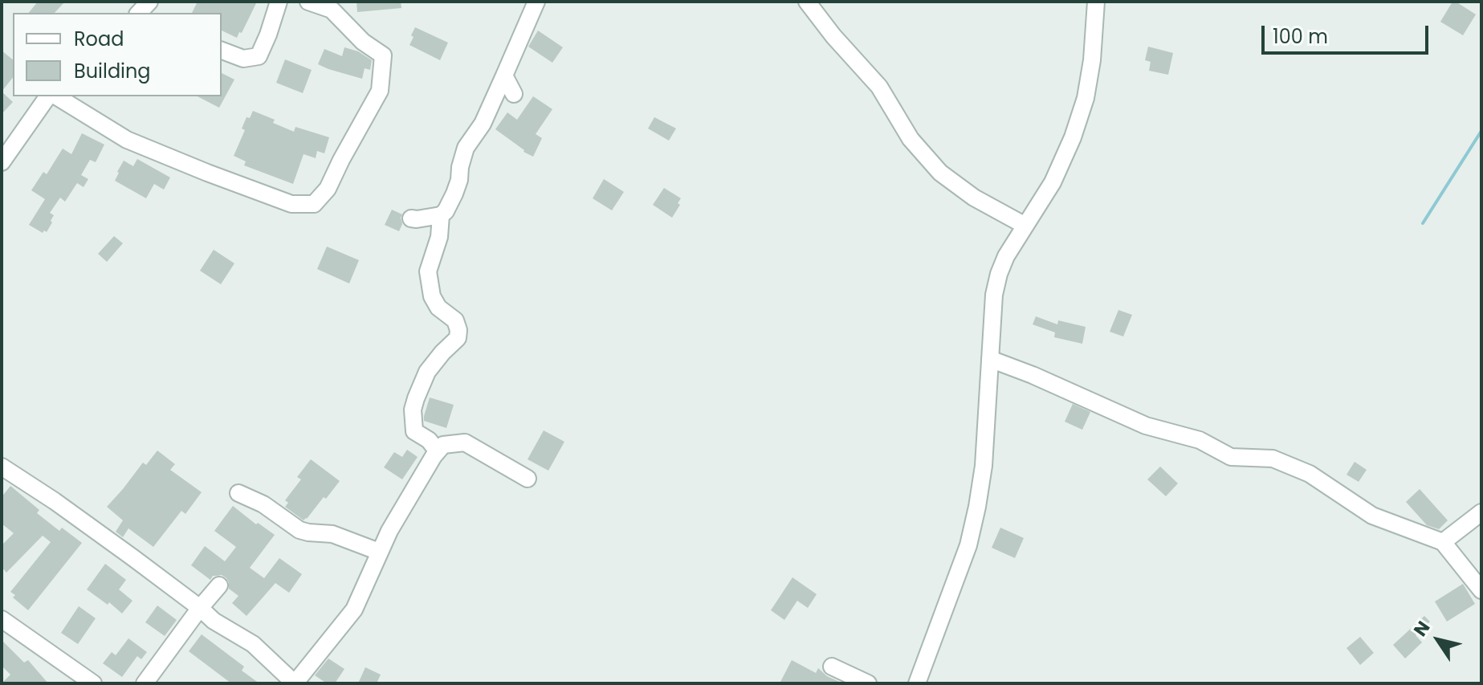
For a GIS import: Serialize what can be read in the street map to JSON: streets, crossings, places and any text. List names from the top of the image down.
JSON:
{
  "legend": ["Road", "Building"],
  "scale_bar": "100 m",
  "north": "top left"
}
